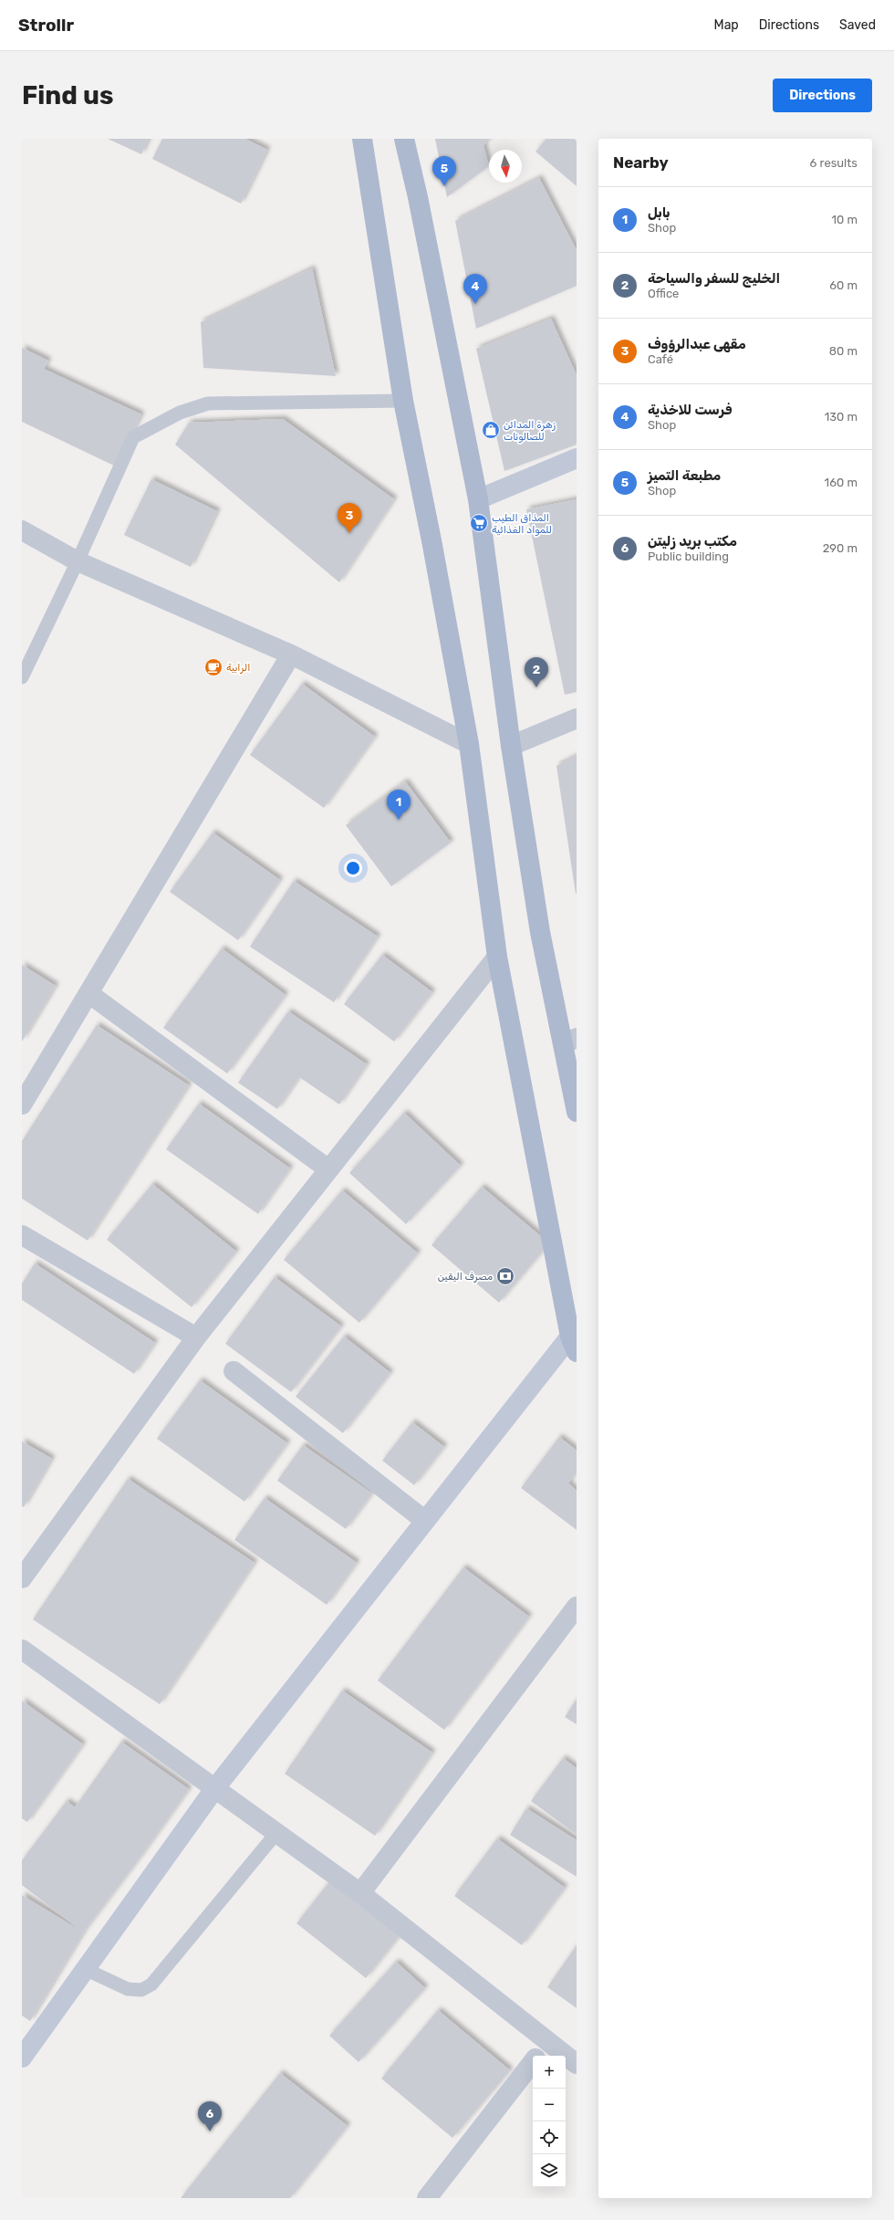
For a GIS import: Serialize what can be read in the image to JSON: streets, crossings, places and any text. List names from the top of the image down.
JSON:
{
  "places": {
    "shop": ["زهرة المدائن للصالونات"],
    "supermarket": ["المذاق الطيب للمواد الغذائية"],
    "cafe": ["الرابية"],
    "bank": ["مصرف اليقين"]
  },
  "north": "bottom",
  "page": {
    "header": "Strollr",
    "nav": ["Map", "Directions", "Saved"],
    "buttons": "Directions",
    "title": "Find us",
    "heading": ["Nearby", "6 results"],
    "pins": [
      "5",
      "4",
      "3",
      "2",
      "1",
      "6"
    ],
    "list": [
      {
        "mark": "1",
        "name": "بابل",
        "note": "Shop",
        "value": "10 m"
      },
      {
        "mark": "2",
        "name": "الخليج للسفر والسياحة",
        "note": "Office",
        "value": "60 m"
      },
      {
        "mark": "3",
        "name": "مقهى عبدالرؤوف",
        "note": "Café",
        "value": "80 m"
      },
      {
        "mark": "4",
        "name": "فرست للاخذية",
        "note": "Shop",
        "value": "130 m"
      },
      {
        "mark": "5",
        "name": "مطبعة التميز",
        "note": "Shop",
        "value": "160 m"
      },
      {
        "mark": "6",
        "name": "مكتب بريد زليتن",
        "note": "Public building",
        "value": "290 m"
      }
    ],
    "map_buttons": ["+", "−"]
  }
}
